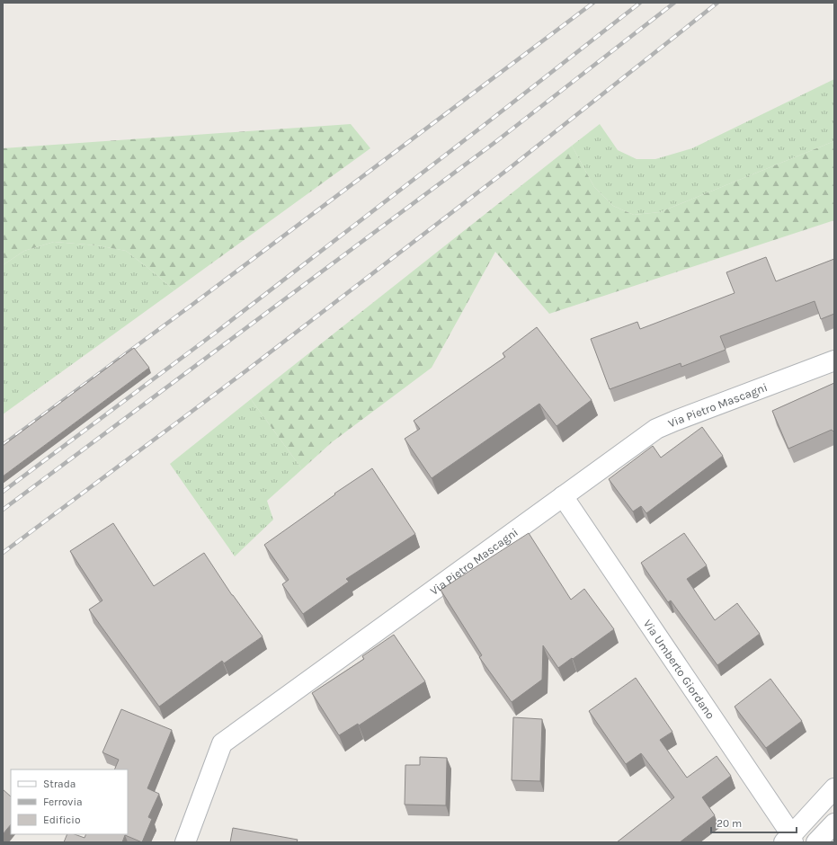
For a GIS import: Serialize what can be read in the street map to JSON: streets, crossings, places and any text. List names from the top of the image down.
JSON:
{
  "streets": {
    "street": ["Via Pietro Mascagni", "Via Umberto Giordano"]
  },
  "crossings": [
    ["Via Pietro Mascagni", "Via Umberto Giordano"]
  ],
  "legend": ["Strada", "Ferrovia", "Edificio"],
  "scale_bar": "20 m"
}
